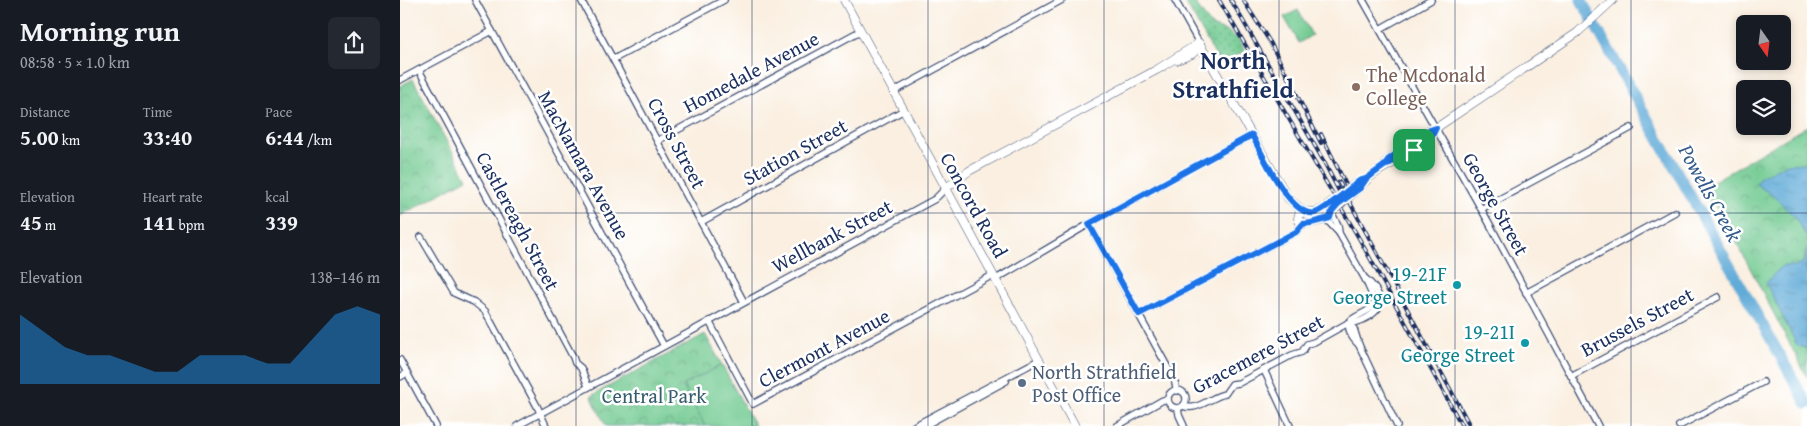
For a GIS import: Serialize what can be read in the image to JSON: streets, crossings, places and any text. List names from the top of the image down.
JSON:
{
  "streets": {
    "main road": ["Concord Road", "Wellbank Street"],
    "street": [
      "Homedale Avenue",
      "Cross Street",
      "Station Street",
      "MacNamara Avenue",
      "George Street",
      "Castlereagh Street",
      "Brussels Street",
      "Clermont Avenue",
      "Gracemere Street"
    ]
  },
  "crossings": [
    ["Homedale Avenue", "Cross Street"],
    ["Homedale Avenue", "Concord Road"],
    ["Cross Street", "Station Street"],
    ["Cross Street", "Wellbank Street"],
    ["Station Street", "Concord Road"],
    ["MacNamara Avenue", "Wellbank Street"],
    ["George Street", "Brussels Street"],
    ["Concord Road", "Wellbank Street"],
    ["Concord Road", "Clermont Avenue"],
    ["Castlereagh Street", "Wellbank Street"],
    ["Wellbank Street", "Clermont Avenue"]
  ],
  "districts": ["North Strathfield"],
  "water": ["Powells Creek"],
  "parks": ["Central Park"],
  "places": [
    "The Mcdonald College",
    "19-21F George Street",
    "19-21I George Street",
    "North Strathfield Post Office"
  ],
  "north": "bottom",
  "page": {
    "heading": ["Morning run", "08:58 · 5 × 1.0 km"],
    "stats": [
      ["Distance", "5.00 km"],
      ["Time", "33:40"],
      ["Pace", "6:44 /km"],
      ["Elevation", "45 m"],
      ["Heart rate", "141 bpm"],
      ["kcal", "339"]
    ],
    "chart": ["Elevation", "138–146 m"]
  }
}
